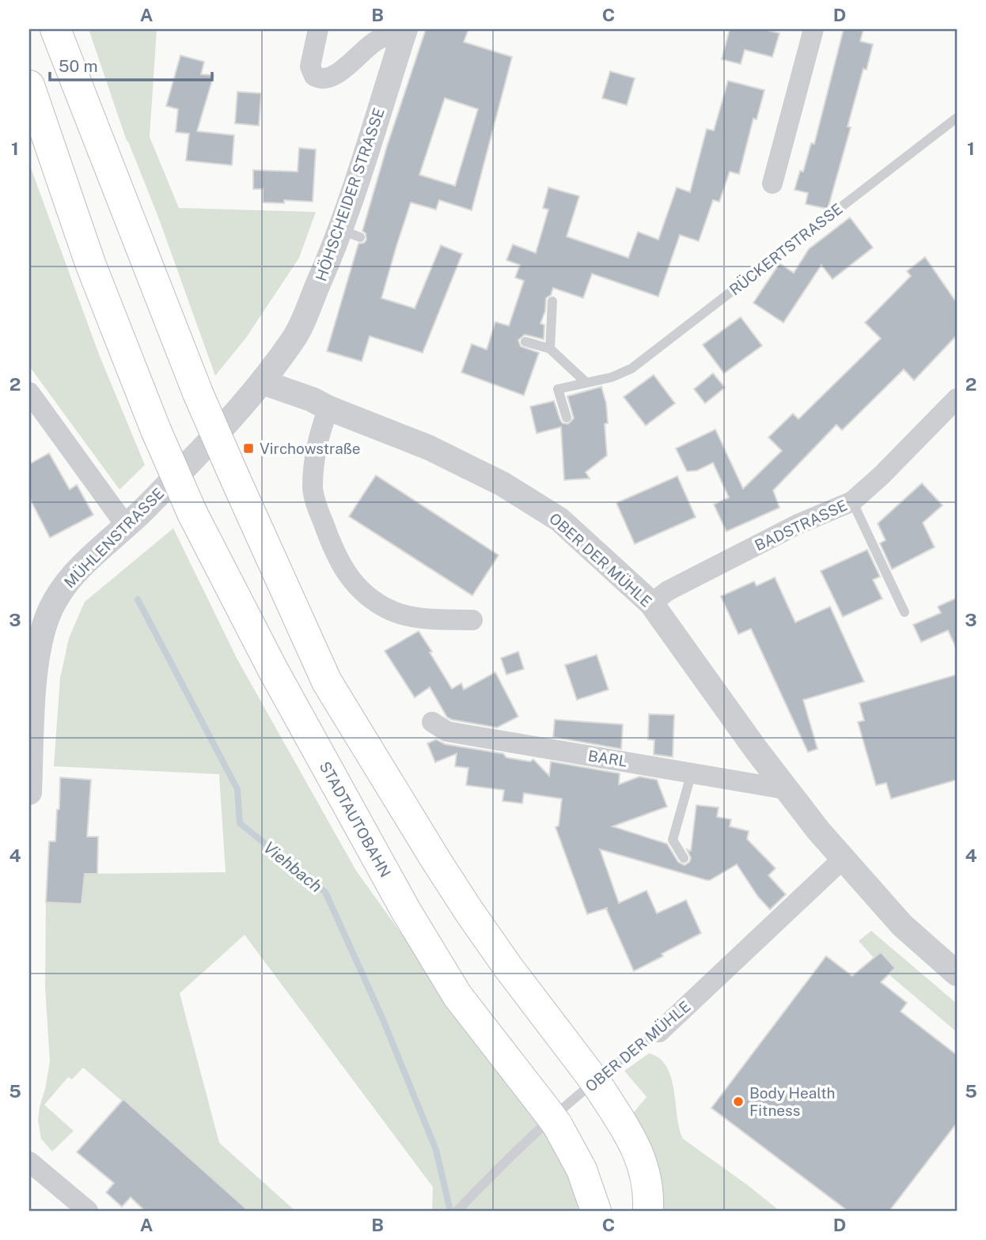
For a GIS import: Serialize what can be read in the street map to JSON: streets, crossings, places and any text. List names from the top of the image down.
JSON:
{
  "streets": {
    "highway": ["STADTAUTOBAHN"],
    "street": [
      "HÖHSCHEIDER STRASSE",
      "BADSTRASSE",
      "MÜHLENSTRASSE",
      "OBER DER MÜHLE",
      "BARL"
    ],
    "lane": ["RÜCKERTSTRASSE"]
  },
  "crossings": [
    ["HÖHSCHEIDER STRASSE", "MÜHLENSTRASSE"],
    ["HÖHSCHEIDER STRASSE", "OBER DER MÜHLE"],
    ["BADSTRASSE", "OBER DER MÜHLE"],
    ["MÜHLENSTRASSE", "OBER DER MÜHLE"],
    ["OBER DER MÜHLE", "BARL"]
  ],
  "water": ["Viehbach"],
  "places": {
    "transit": ["Virchowstraße"],
    "other": ["Body Health Fitness"]
  },
  "scale_bar": "50 m",
  "grid": {
    "columns": [
      "A",
      "B",
      "C",
      "D"
    ],
    "rows": [
      "1",
      "2",
      "3",
      "4",
      "5"
    ]
  }
}
